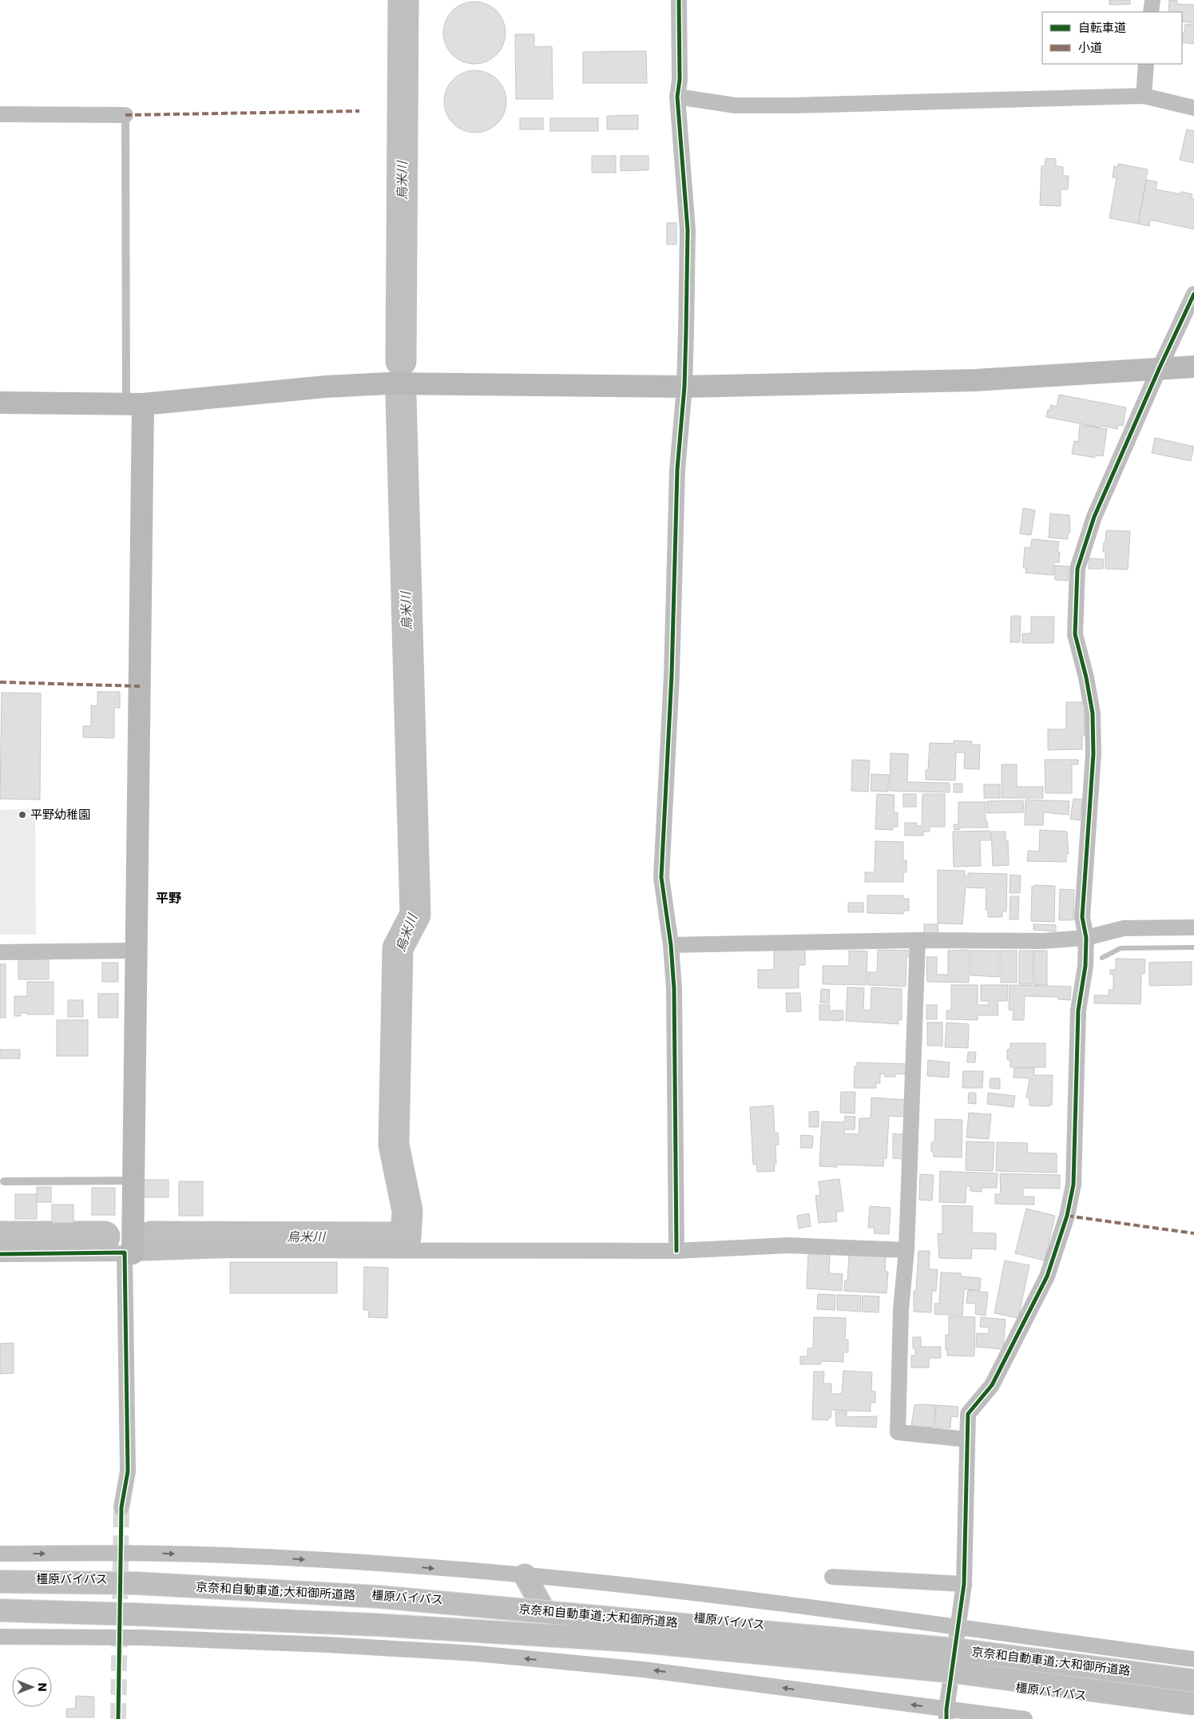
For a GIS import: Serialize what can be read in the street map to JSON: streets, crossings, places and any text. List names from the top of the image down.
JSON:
{
  "streets": {
    "highway": ["橿原バイパス", "京奈和自動車道;大和御所道路"]
  },
  "crossings": [
    ["橿原バイパス", "京奈和自動車道;大和御所道路"]
  ],
  "districts": ["平野"],
  "water": ["烏米川"],
  "places": ["平野幼稚園"],
  "legend": ["自転車道", "小道"],
  "north": "right"
}
